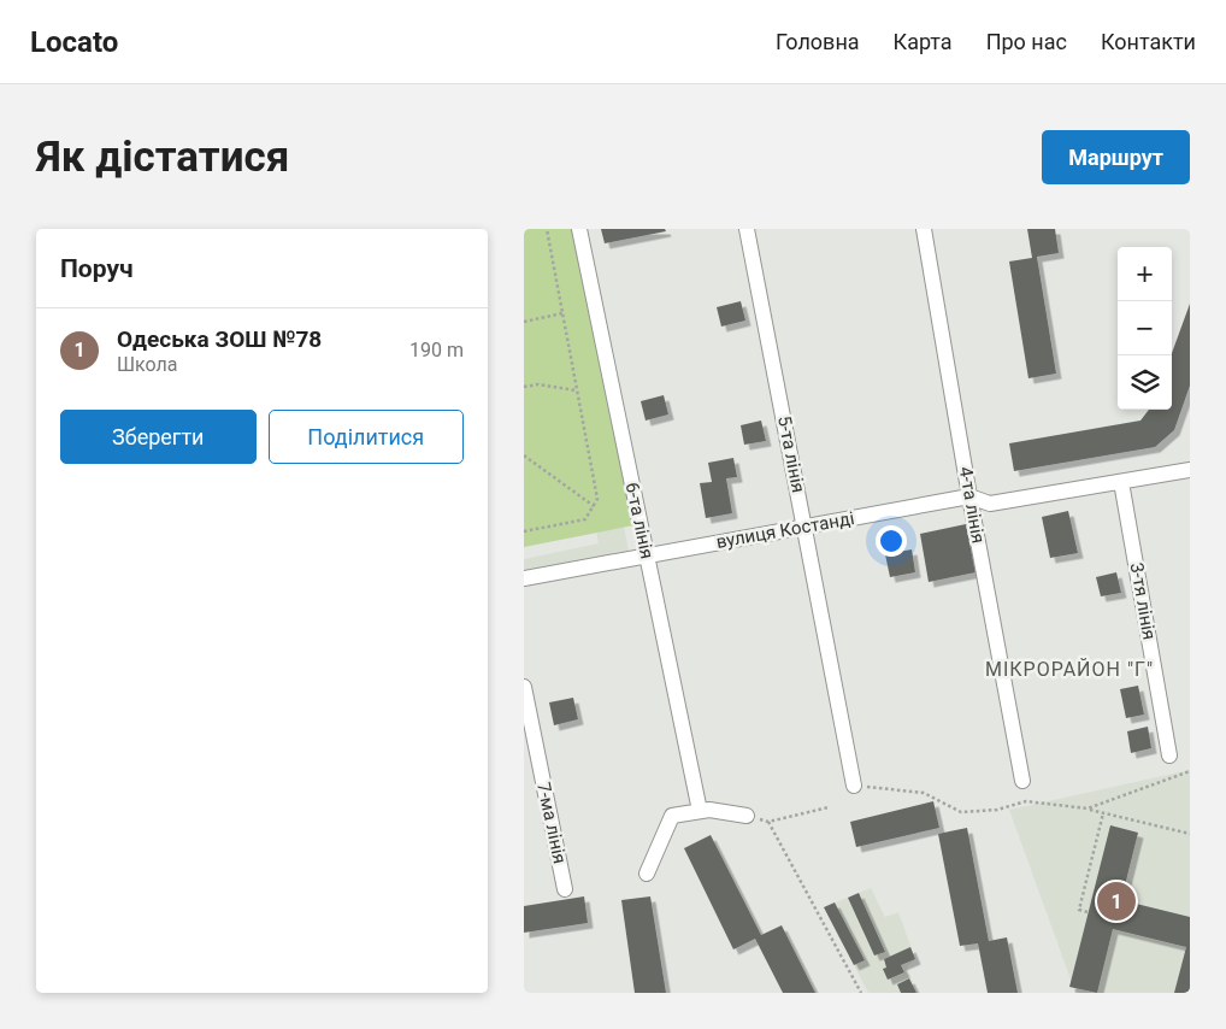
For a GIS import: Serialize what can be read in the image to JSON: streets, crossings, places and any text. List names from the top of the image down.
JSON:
{
  "streets": {
    "street": [
      "5-та лінія",
      "4-та лінія",
      "6-та лінія",
      "вулиця Костанді",
      "3-тя лінія",
      "7-ма лінія"
    ]
  },
  "crossings": [
    ["5-та лінія", "вулиця Костанді"],
    ["4-та лінія", "вулиця Костанді"],
    ["6-та лінія", "вулиця Костанді"],
    ["вулиця Костанді", "3-тя лінія"]
  ],
  "districts": ["МІКРОРАЙОН \"Г\""],
  "page": {
    "header": "Locato",
    "nav": [
      "Головна",
      "Карта",
      "Про нас",
      "Контакти"
    ],
    "buttons": [
      "Маршрут",
      ["Зберегти", "Поділитися"]
    ],
    "title": "Як дістатися",
    "heading": "Поруч",
    "map_buttons": ["+", "−"],
    "list": [
      {
        "mark": "1",
        "name": "Одеська ЗОШ №78",
        "note": "Школа",
        "value": "190 m"
      }
    ],
    "pins": "1"
  }
}
